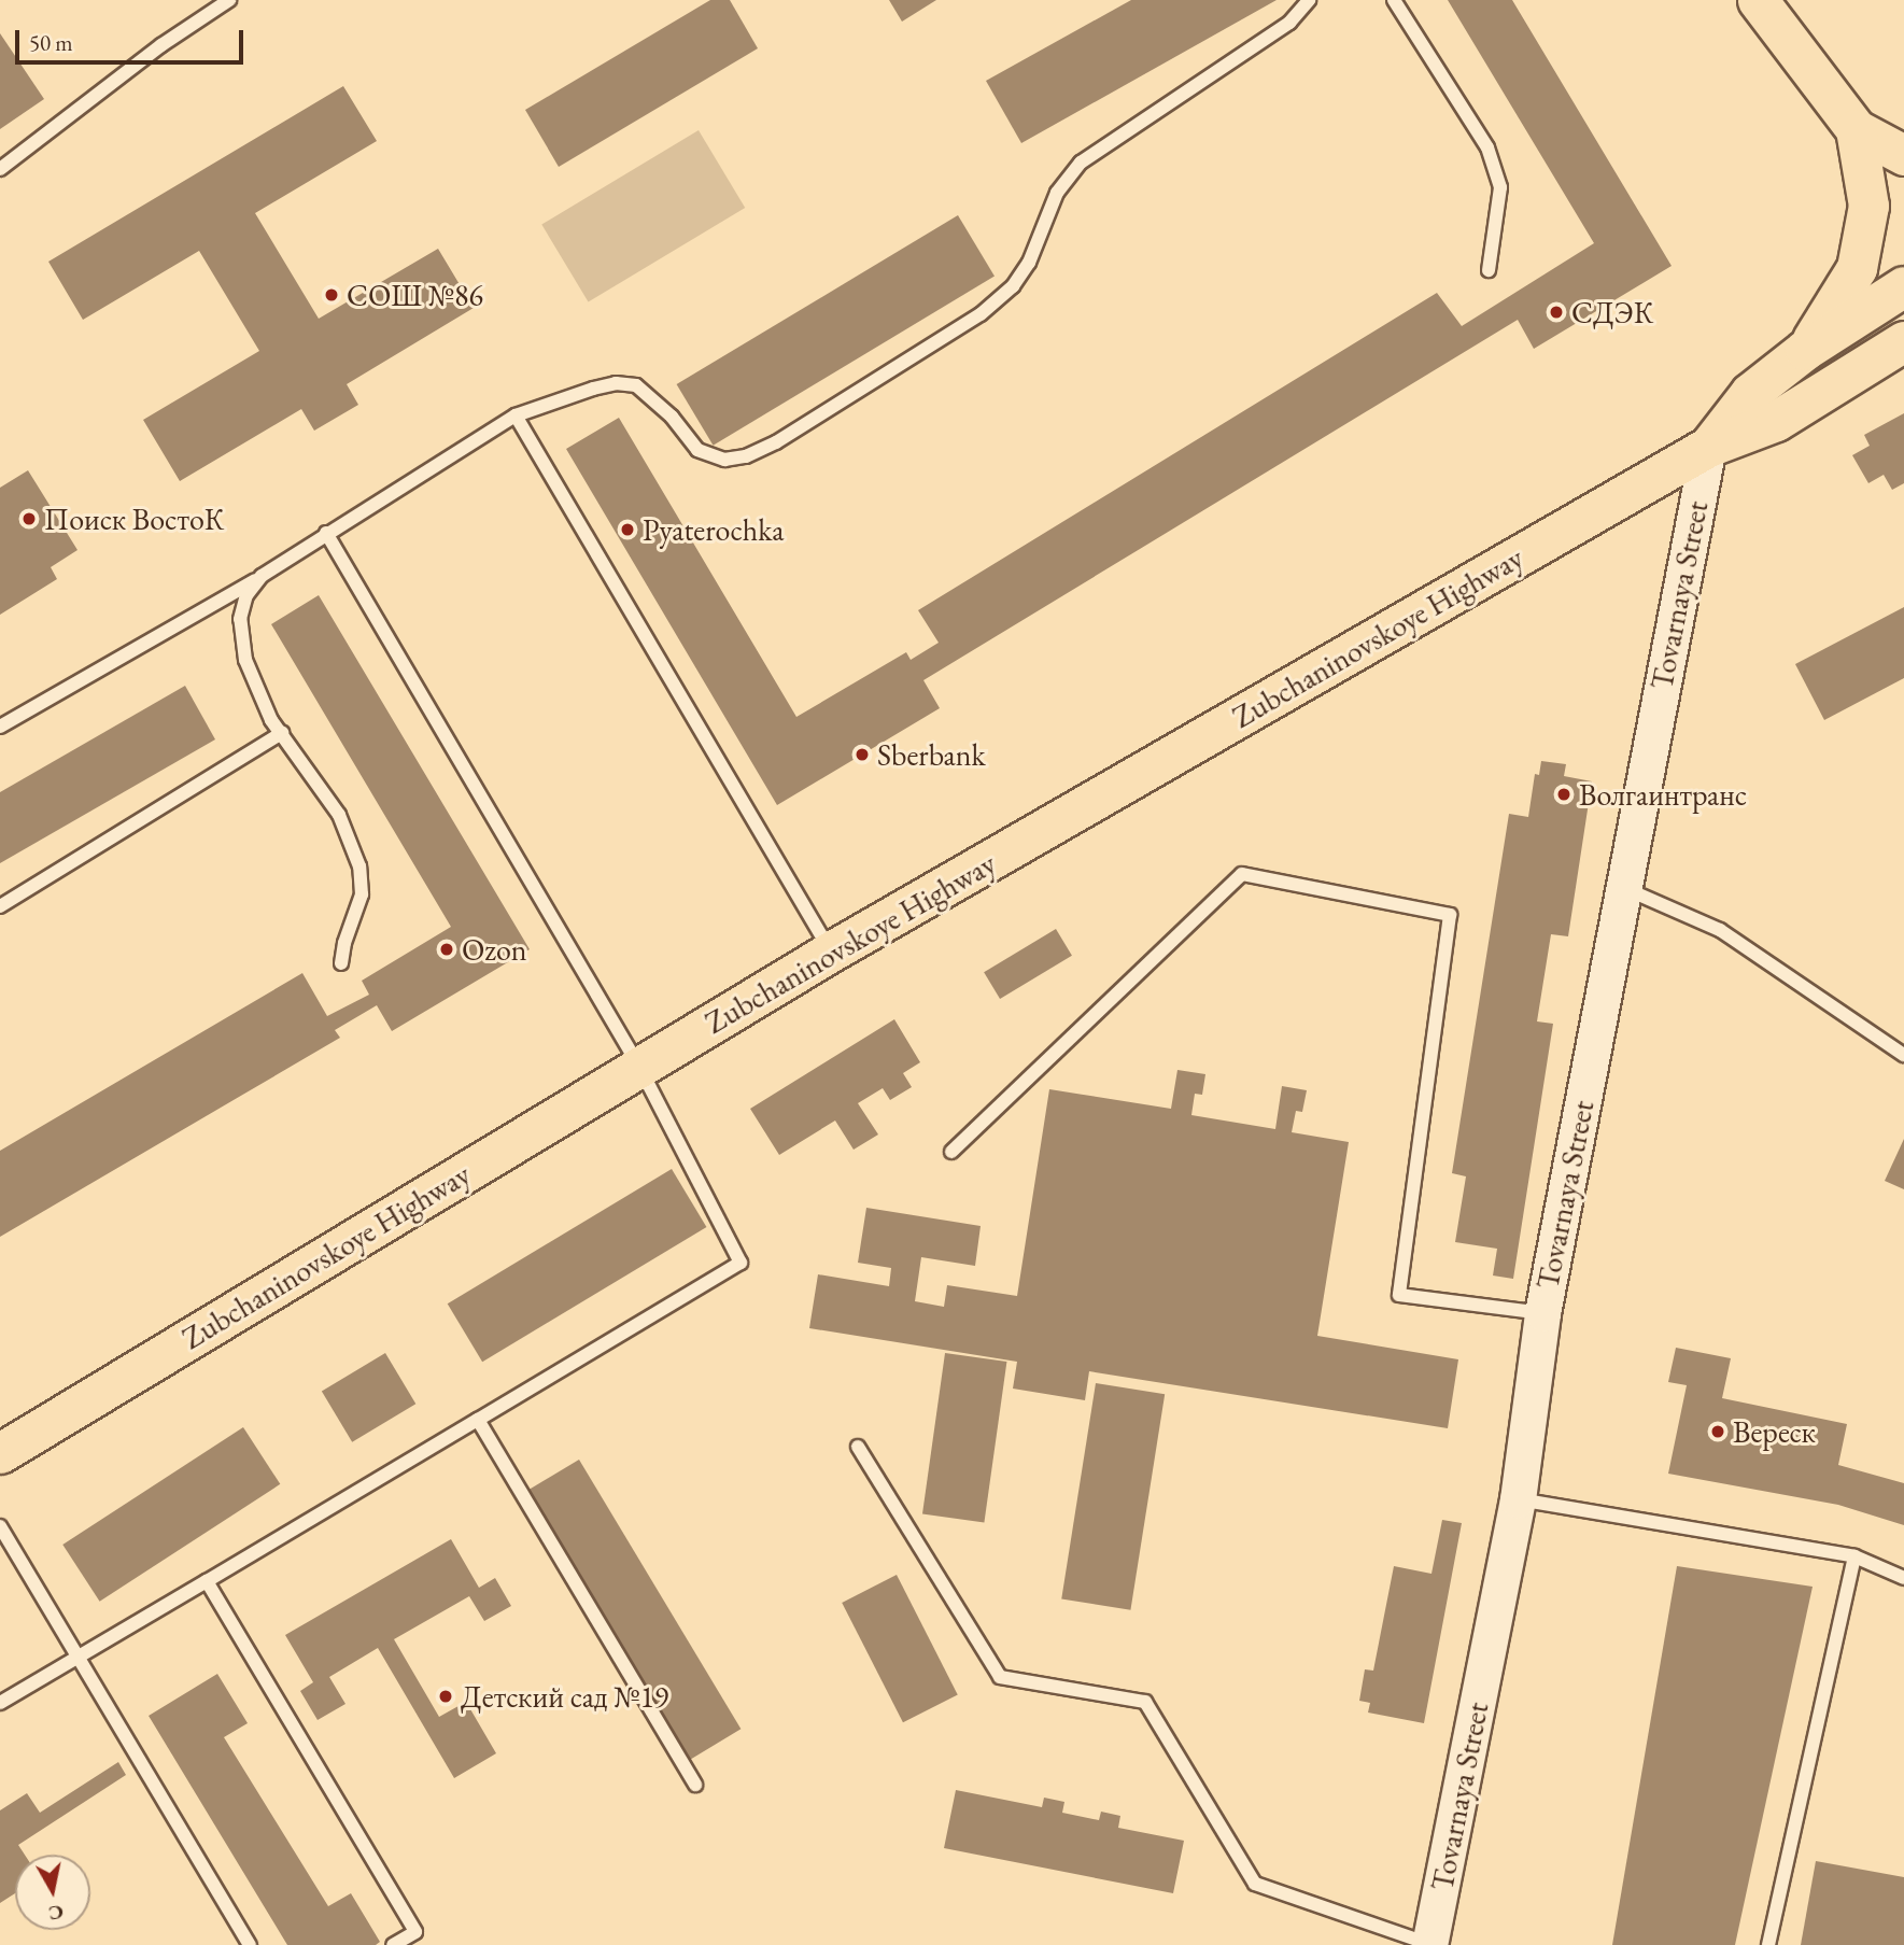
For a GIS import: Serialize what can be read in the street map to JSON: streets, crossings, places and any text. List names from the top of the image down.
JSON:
{
  "streets": {
    "main road": ["Zubchaninovskoye Highway"],
    "street": ["Tovarnaya Street"]
  },
  "crossings": [
    ["Tovarnaya Street", "Zubchaninovskoye Highway"]
  ],
  "places": [
    "СОШ №86",
    "СДЭК",
    "Поиск ВостоК",
    "Pyaterochka",
    "Sberbank",
    "Волгаинтранс",
    "Ozon",
    "Вереск",
    "Детский сад №19"
  ],
  "scale_bar": "50 m",
  "north": "bottom"
}
